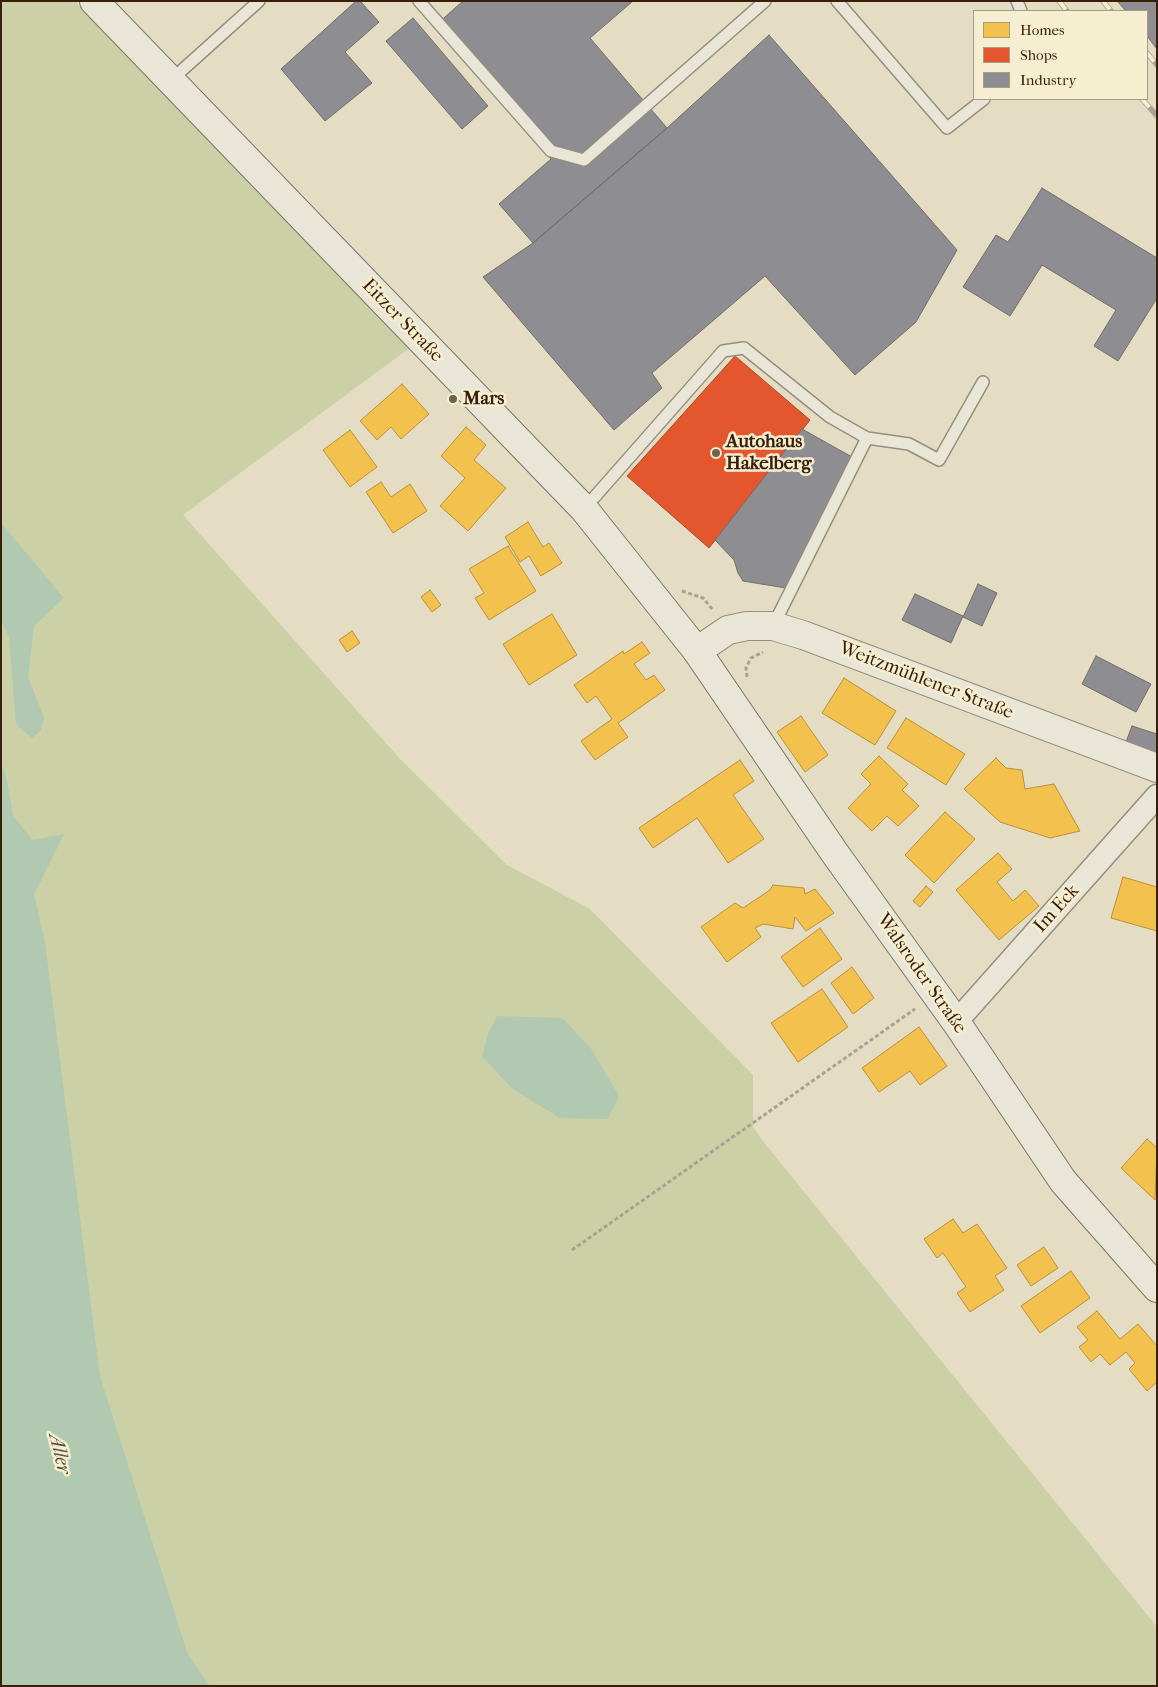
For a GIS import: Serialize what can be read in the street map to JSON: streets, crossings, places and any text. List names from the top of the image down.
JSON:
{
  "streets": {
    "main road": ["Eitzer Straße", "Weitzmühlener Straße", "Walsroder Straße"],
    "street": ["Im Eck"]
  },
  "crossings": [
    ["Eitzer Straße", "Weitzmühlener Straße"],
    ["Eitzer Straße", "Walsroder Straße"],
    ["Weitzmühlener Straße", "Walsroder Straße"],
    ["Im Eck", "Walsroder Straße"]
  ],
  "water": ["Aller"],
  "places": ["Mars", "Autohaus Hakelberg"],
  "legend": ["Homes", "Shops", "Industry"]
}
